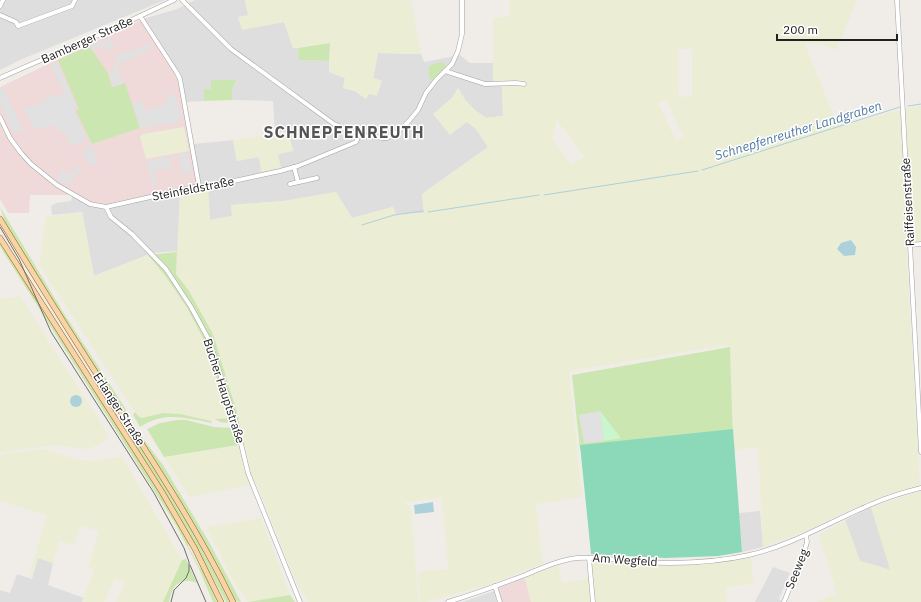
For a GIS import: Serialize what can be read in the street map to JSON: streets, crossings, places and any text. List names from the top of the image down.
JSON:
{
  "streets": {
    "main road": ["Erlanger Straße"],
    "street": [
      "Bamberger Straße",
      "Steinfeldstraße",
      "Raiffeisenstraße",
      "Bucher Hauptstraße",
      "Am Wegfeld",
      "Seeweg"
    ]
  },
  "crossings": [
    ["Steinfeldstraße", "Bucher Hauptstraße"],
    ["Am Wegfeld", "Seeweg"]
  ],
  "districts": ["SCHNEPFENREUTH"],
  "water": ["Schnepfenreuther Landgraben"],
  "scale_bar": "200 m"
}
